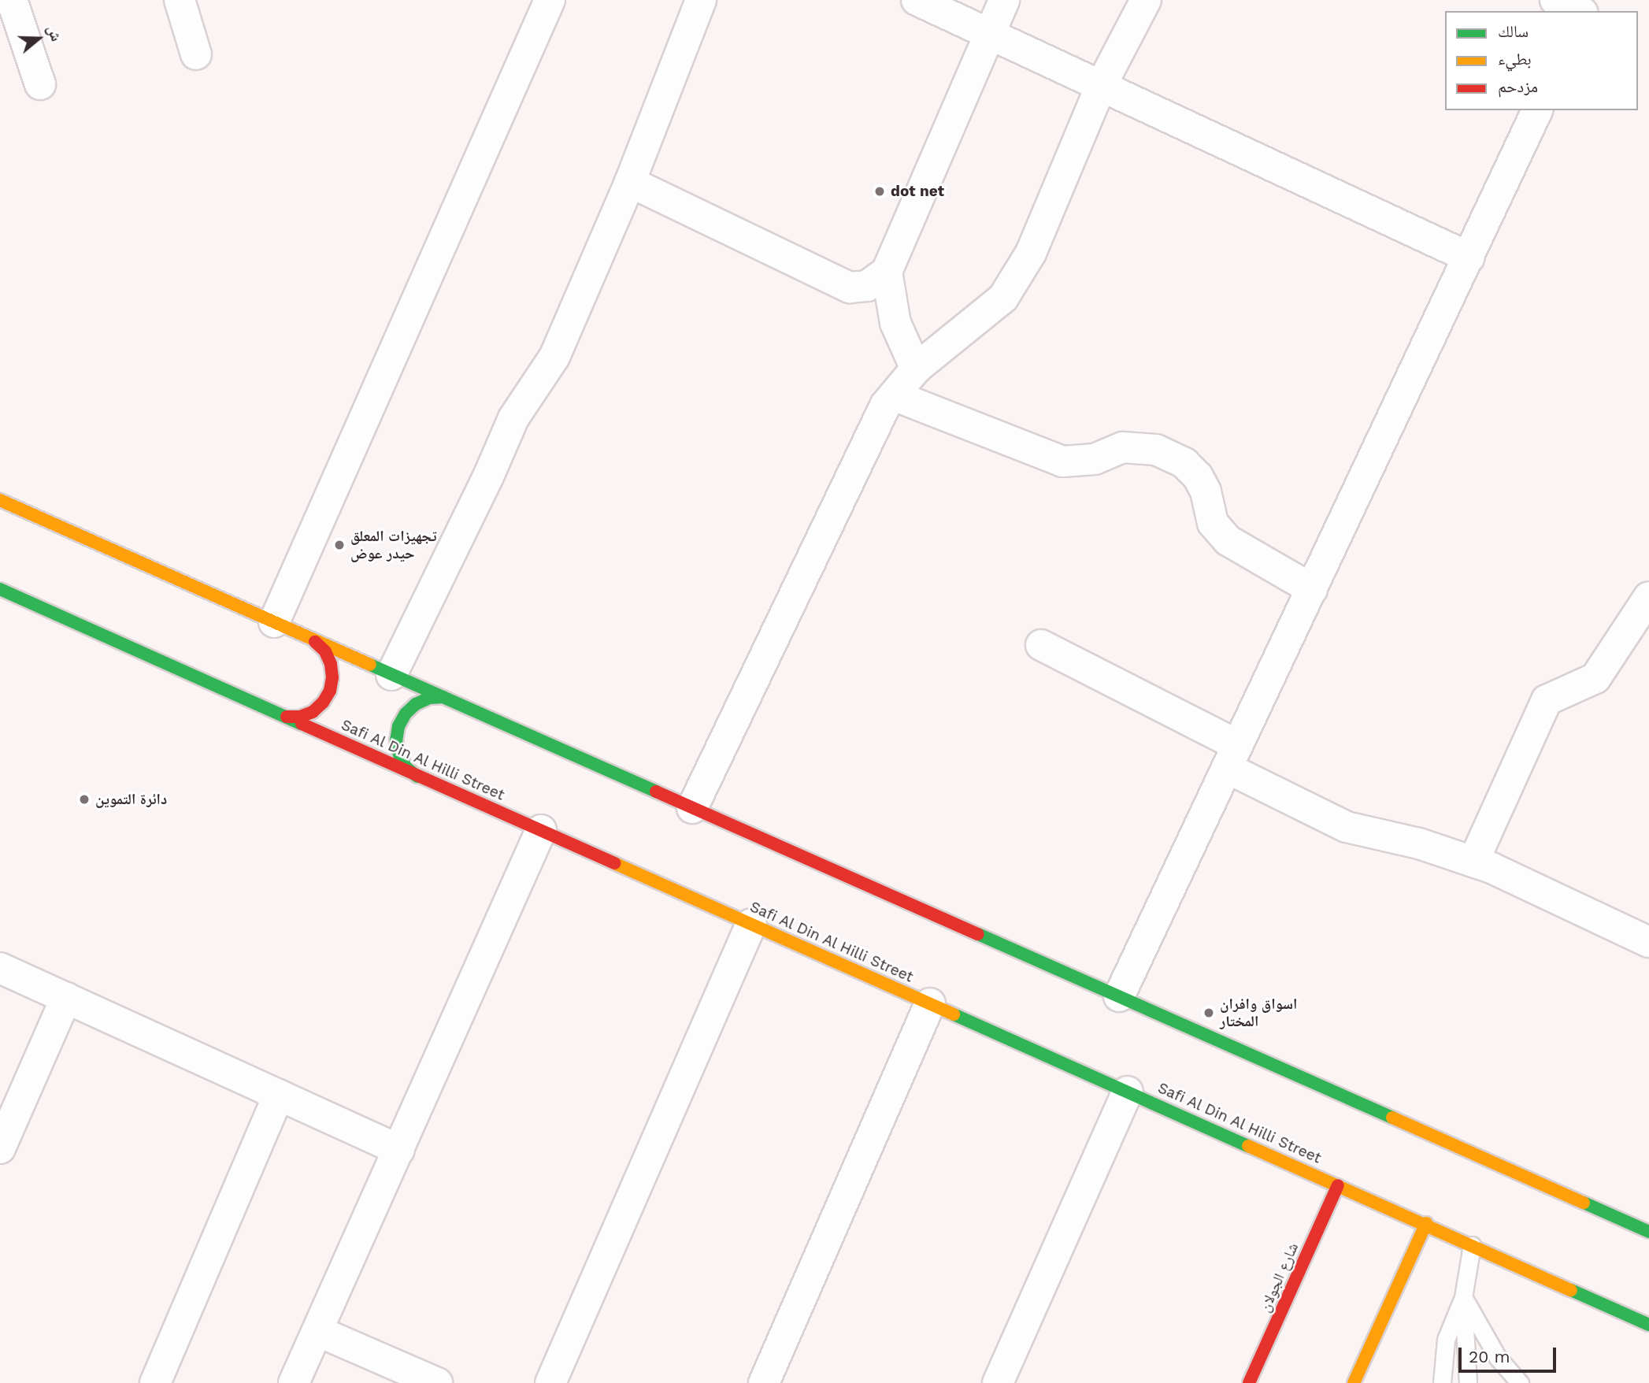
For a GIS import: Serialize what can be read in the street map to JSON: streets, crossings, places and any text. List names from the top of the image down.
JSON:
{
  "streets": {
    "main road": ["Safi Al Din Al Hilli Street", "شارع الجولان"]
  },
  "crossings": [
    ["Safi Al Din Al Hilli Street", "شارع الجولان"]
  ],
  "places": [
    "dot net",
    "تجهيزات المعلق حيدر عوض",
    "دائرة التموين",
    "اسواق وافران المختار"
  ],
  "legend": ["سالك", "بطيء", "مزدحم"],
  "scale_bar": "20 m",
  "north": "right"
}
